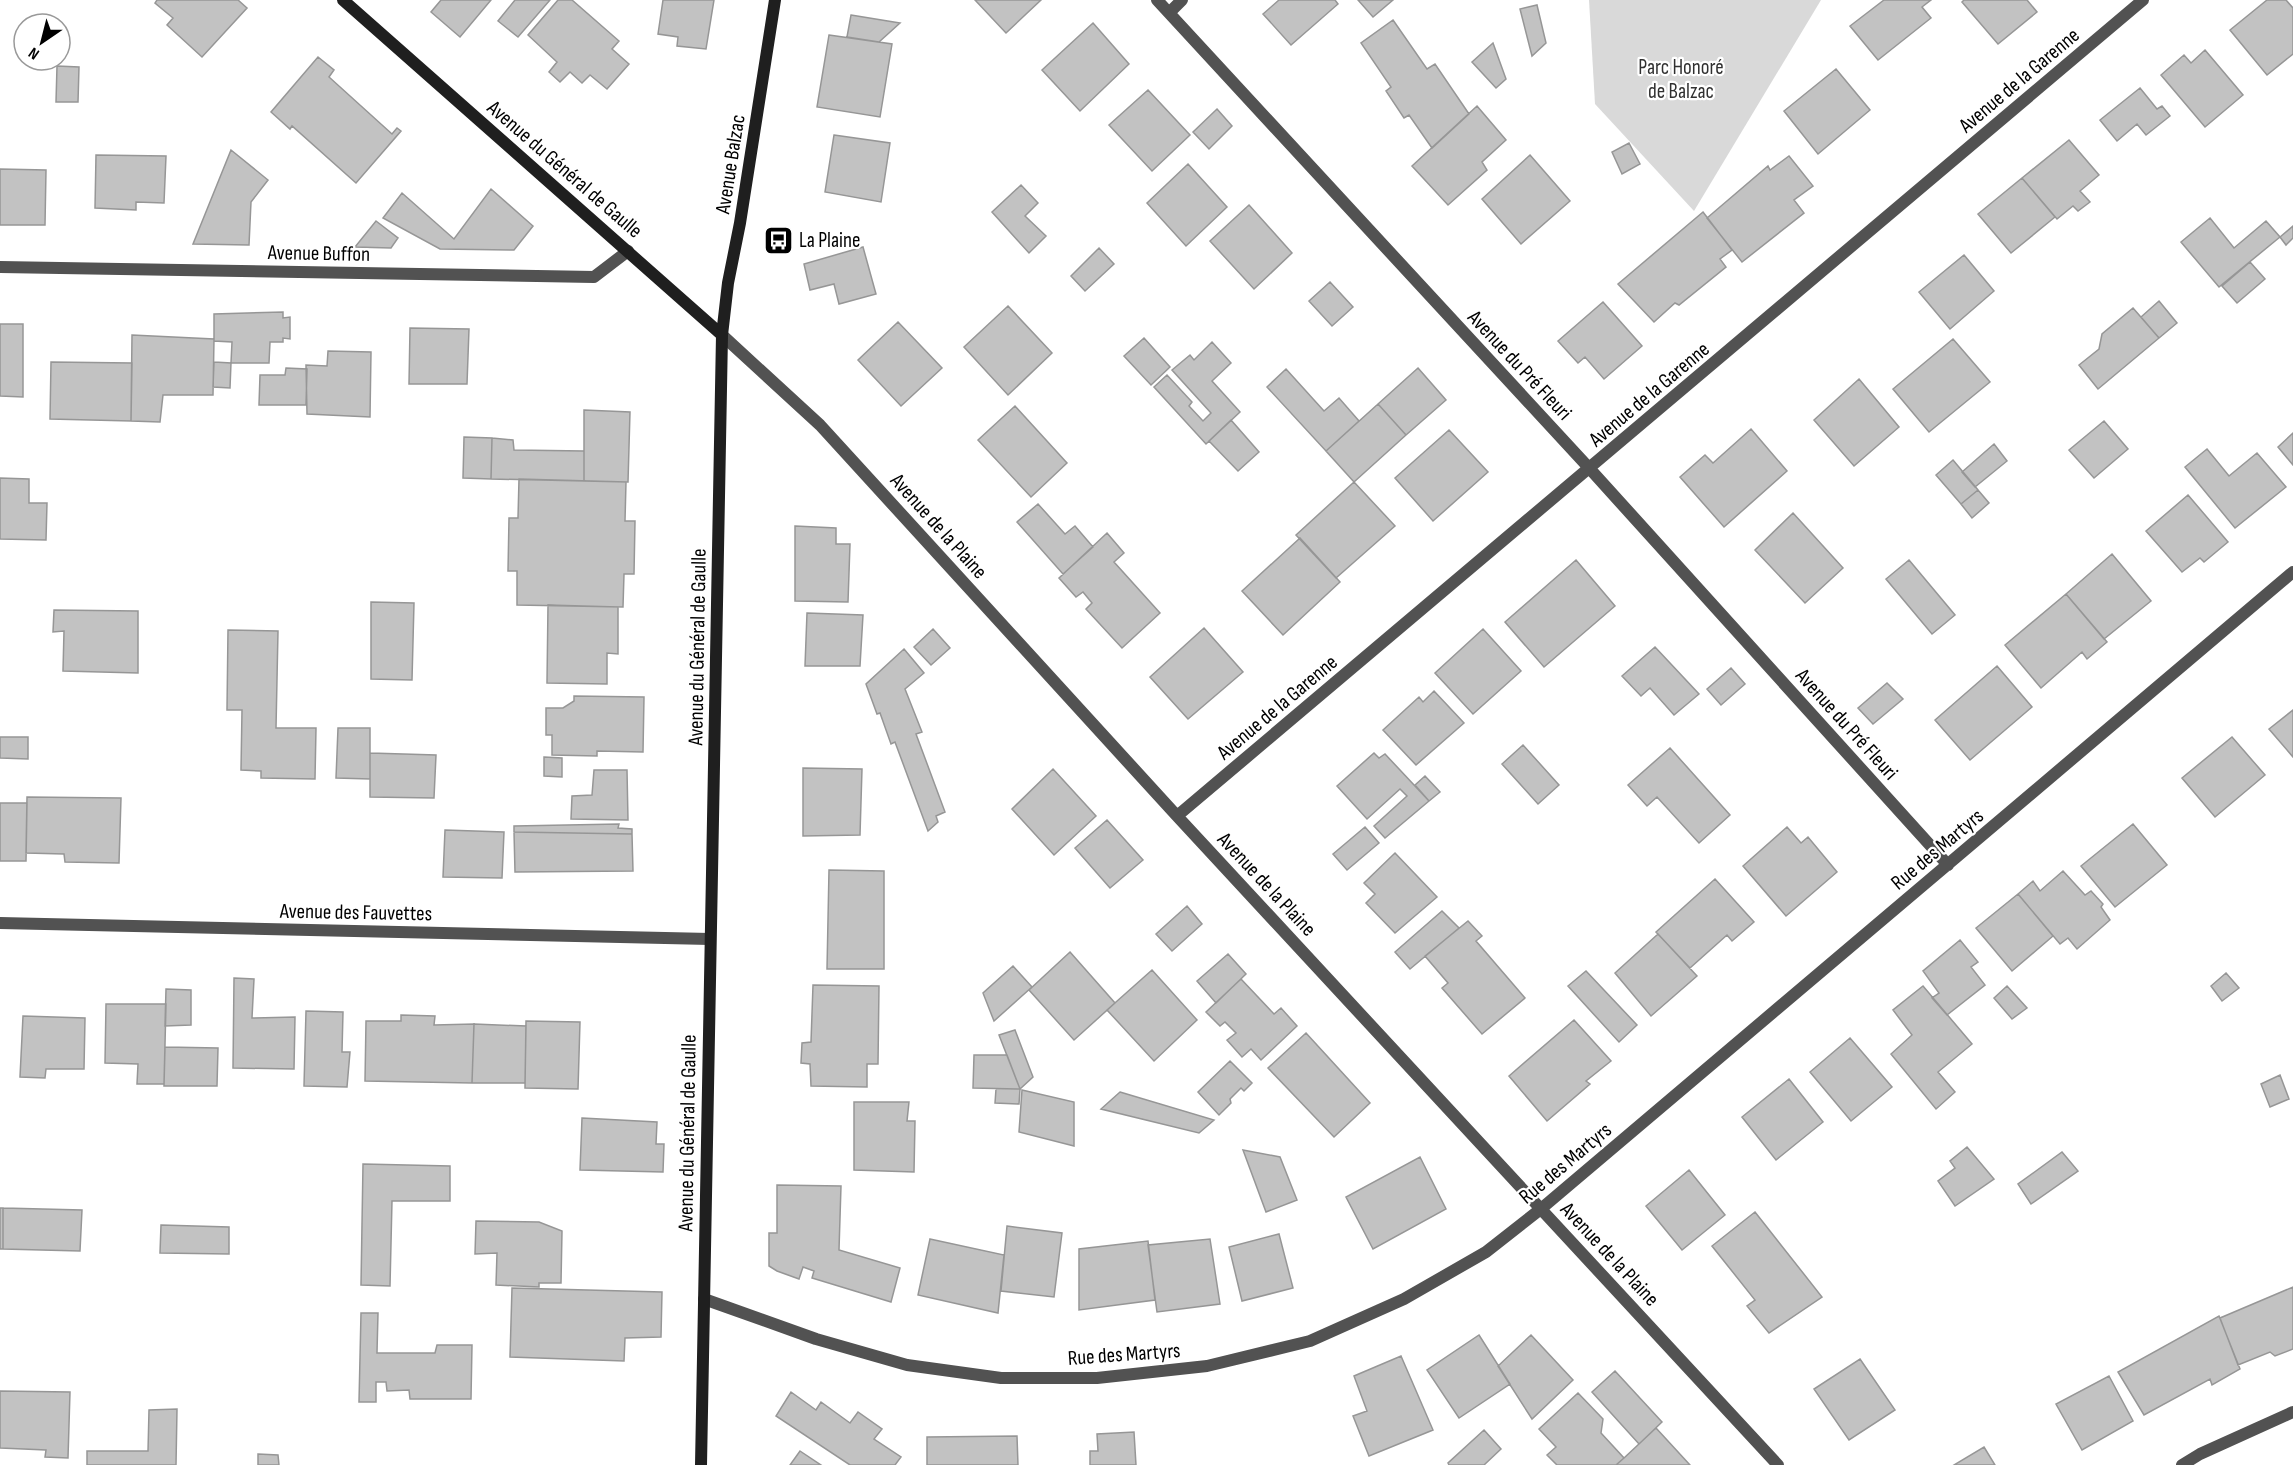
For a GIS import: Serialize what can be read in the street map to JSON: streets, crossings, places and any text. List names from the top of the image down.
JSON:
{
  "streets": {
    "street": [
      "Avenue de la Garenne",
      "Avenue Balzac",
      "Avenue du Général de Gaulle",
      "Avenue Buffon",
      "Avenue du Pré Fleuri",
      "Avenue de la Plaine",
      "Rue des Martyrs",
      "Avenue des Fauvettes"
    ]
  },
  "crossings": [
    ["Avenue de la Garenne", "Avenue du Pré Fleuri"],
    ["Avenue de la Garenne", "Avenue de la Plaine"],
    ["Avenue Balzac", "Avenue du Général de Gaulle"],
    ["Avenue Balzac", "Avenue de la Plaine"],
    ["Avenue du Général de Gaulle", "Avenue Buffon"],
    ["Avenue du Général de Gaulle", "Avenue de la Plaine"],
    ["Avenue du Général de Gaulle", "Rue des Martyrs"],
    ["Avenue du Général de Gaulle", "Avenue des Fauvettes"],
    ["Avenue du Pré Fleuri", "Rue des Martyrs"],
    ["Avenue de la Plaine", "Rue des Martyrs"]
  ],
  "parks": ["Parc Honoré de Balzac"],
  "places": {
    "bus stop": ["La Plaine"]
  },
  "north": "bottom left"
}
